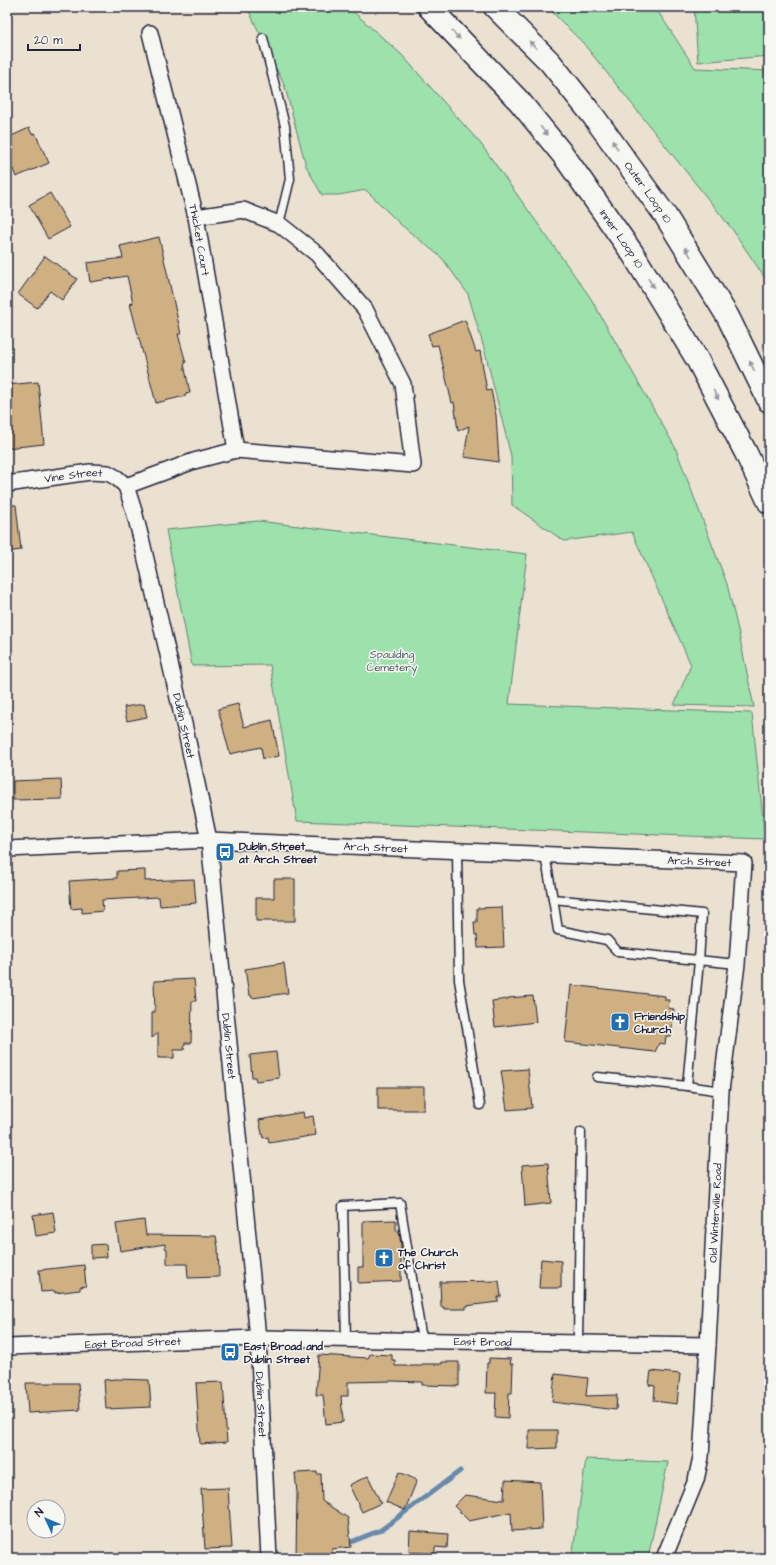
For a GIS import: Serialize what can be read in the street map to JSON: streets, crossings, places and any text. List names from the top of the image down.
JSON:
{
  "streets": {
    "highway": ["Outer Loop 10", "Inner Loop 10"],
    "street": [
      "Thicket Court",
      "Vine Street",
      "Dublin Street",
      "Arch Street",
      "Old Winterville Road",
      "East Broad",
      "East Broad Street"
    ]
  },
  "crossings": [
    ["Vine Street", "Dublin Street"],
    ["Dublin Street", "Arch Street"],
    ["Dublin Street", "East Broad"],
    ["Dublin Street", "East Broad Street"],
    ["Arch Street", "Old Winterville Road"],
    ["Old Winterville Road", "East Broad"],
    ["East Broad", "East Broad Street"]
  ],
  "one_way": ["Outer Loop 10", "Inner Loop 10"],
  "parks": ["Spaulding Cemetery"],
  "places": {
    "bus stop": ["Dublin Street at Arch Street", "East Broad and Dublin Street"],
    "church": ["Friendship Church", "The Church of Christ"]
  },
  "scale_bar": "20 m",
  "north": "top left"
}
